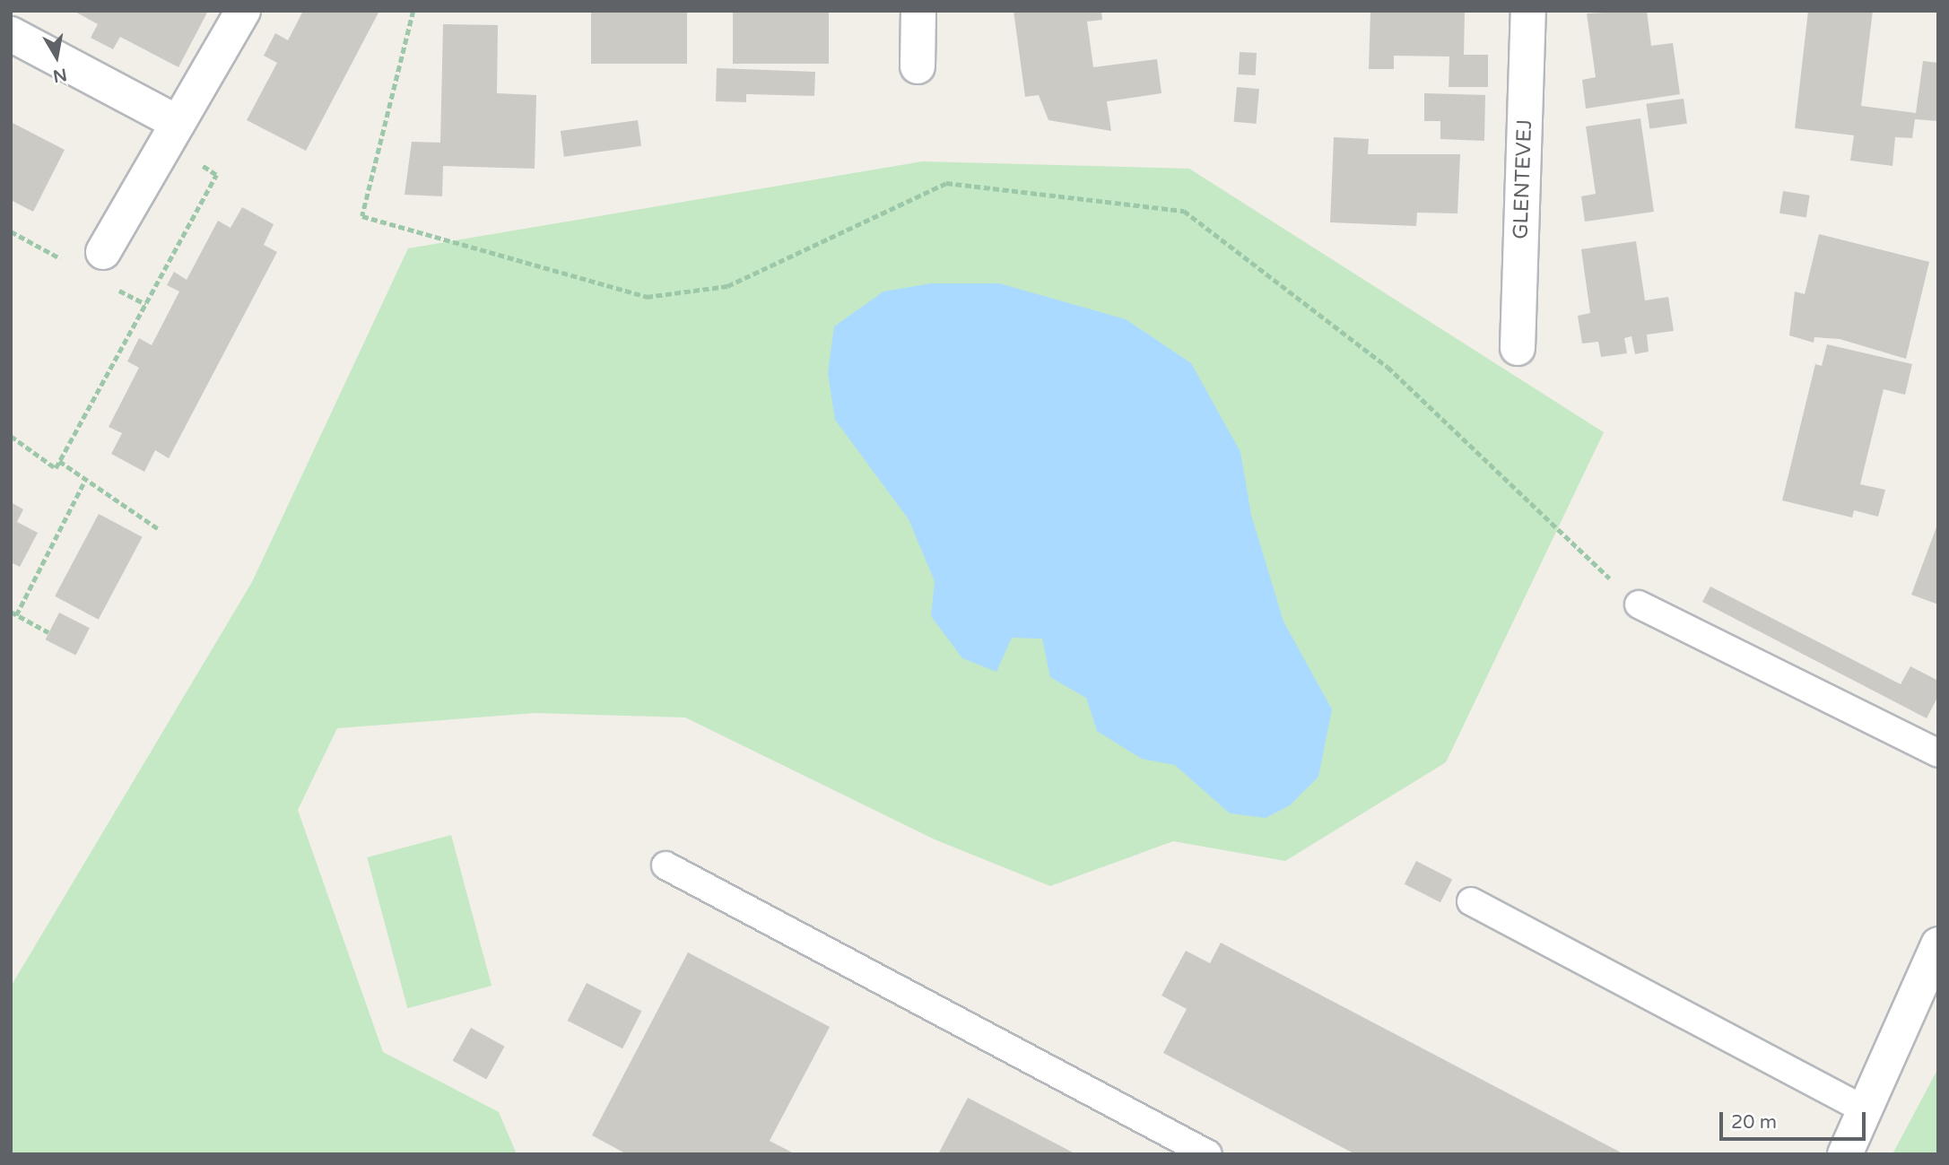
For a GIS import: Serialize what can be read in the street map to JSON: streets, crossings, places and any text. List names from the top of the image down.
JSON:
{
  "streets": {
    "street": ["GLENTEVEJ"]
  },
  "scale_bar": "20 m",
  "north": "bottom"
}
